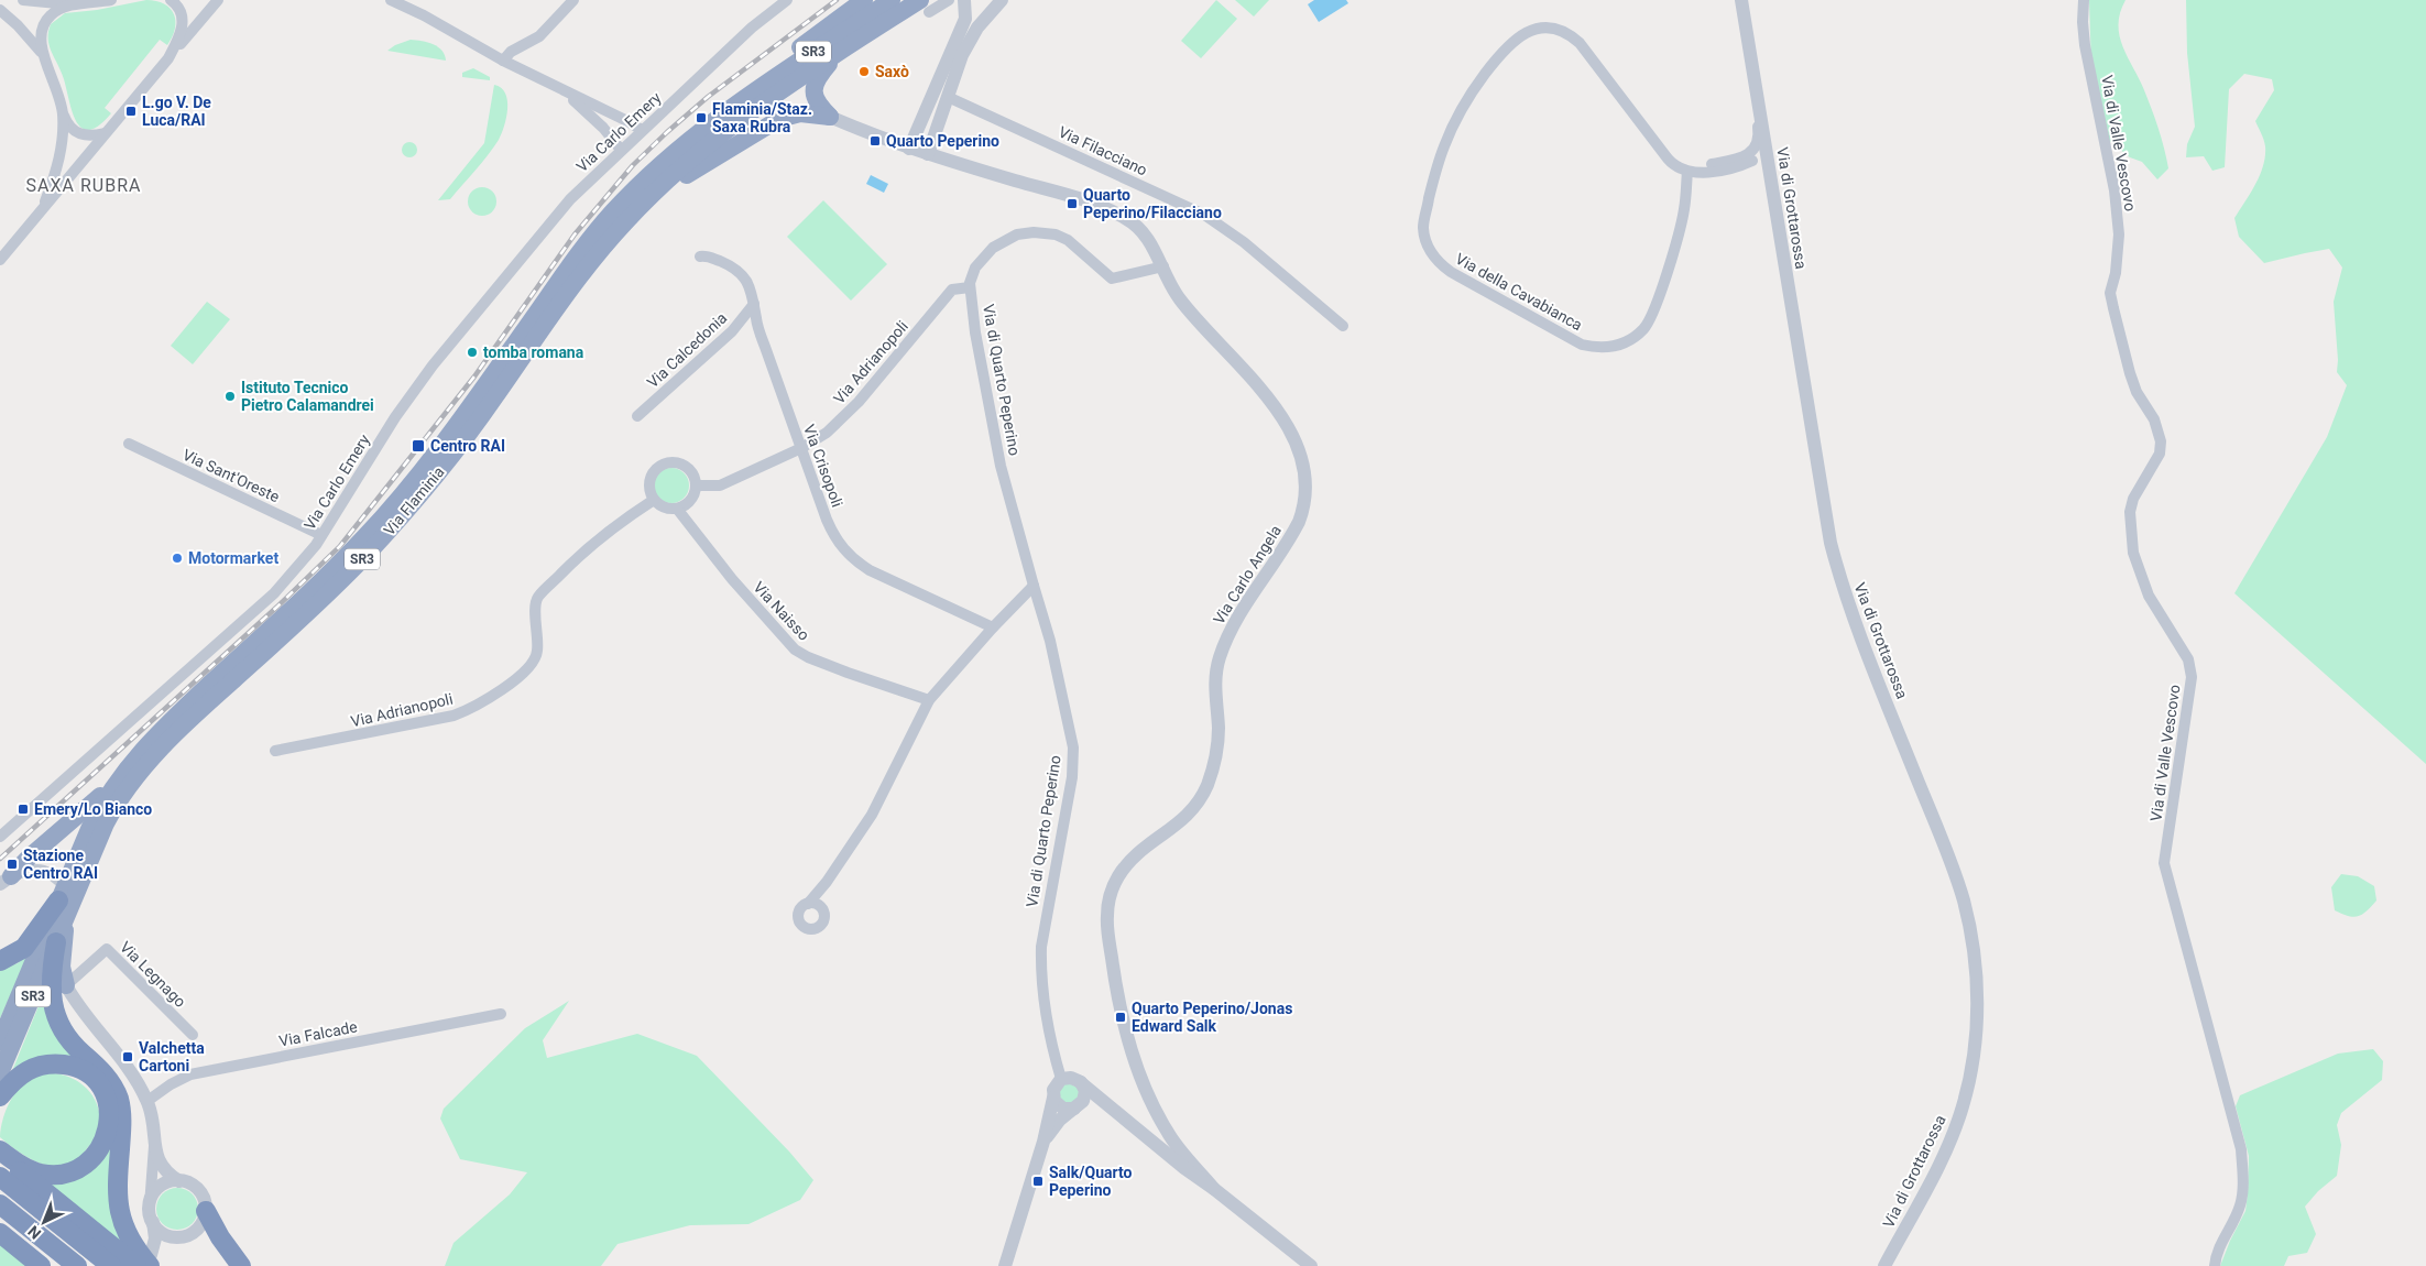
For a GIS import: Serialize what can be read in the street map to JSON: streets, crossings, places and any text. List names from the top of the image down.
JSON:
{
  "streets": {
    "highway": ["SR3", "Via Flaminia"],
    "street": [
      "Via Carlo Emery",
      "Via di Valle Vescovo",
      "Via Filacciano",
      "Via di Grottarossa",
      "Via della Cavabianca",
      "Via Calcedonia",
      "Via Adrianopoli",
      "Via di Quarto Peperino",
      "Via Crisopoli",
      "Via Sant'Oreste",
      "Via Carlo Angela",
      "Via Naisso",
      "Via Legnago",
      "Via Falcade"
    ]
  },
  "crossings": [
    ["Via Carlo Emery", "Via Sant'Oreste"],
    ["Via Calcedonia", "Via Crisopoli"],
    ["Via Adrianopoli", "Via di Quarto Peperino"],
    ["Via Adrianopoli", "Via Crisopoli"],
    ["Via Adrianopoli", "Via Naisso"],
    ["Via di Quarto Peperino", "Via Carlo Angela"]
  ],
  "districts": ["SAXA RUBRA"],
  "places": {
    "other": [
      "Saxò",
      "tomba romana",
      "Istituto Tecnico Pietro Calamandrei",
      "Motormarket"
    ],
    "transit": [
      "L.go V. De Luca/RAI",
      "Flaminia/Staz. Saxa Rubra",
      "Quarto Peperino",
      "Quarto Peperino/Filacciano",
      "Centro RAI",
      "Emery/Lo Bianco",
      "Stazione Centro RAI",
      "Quarto Peperino/Jonas Edward Salk",
      "Valchetta Cartoni",
      "Salk/Quarto Peperino"
    ]
  },
  "north": "bottom left"
}
